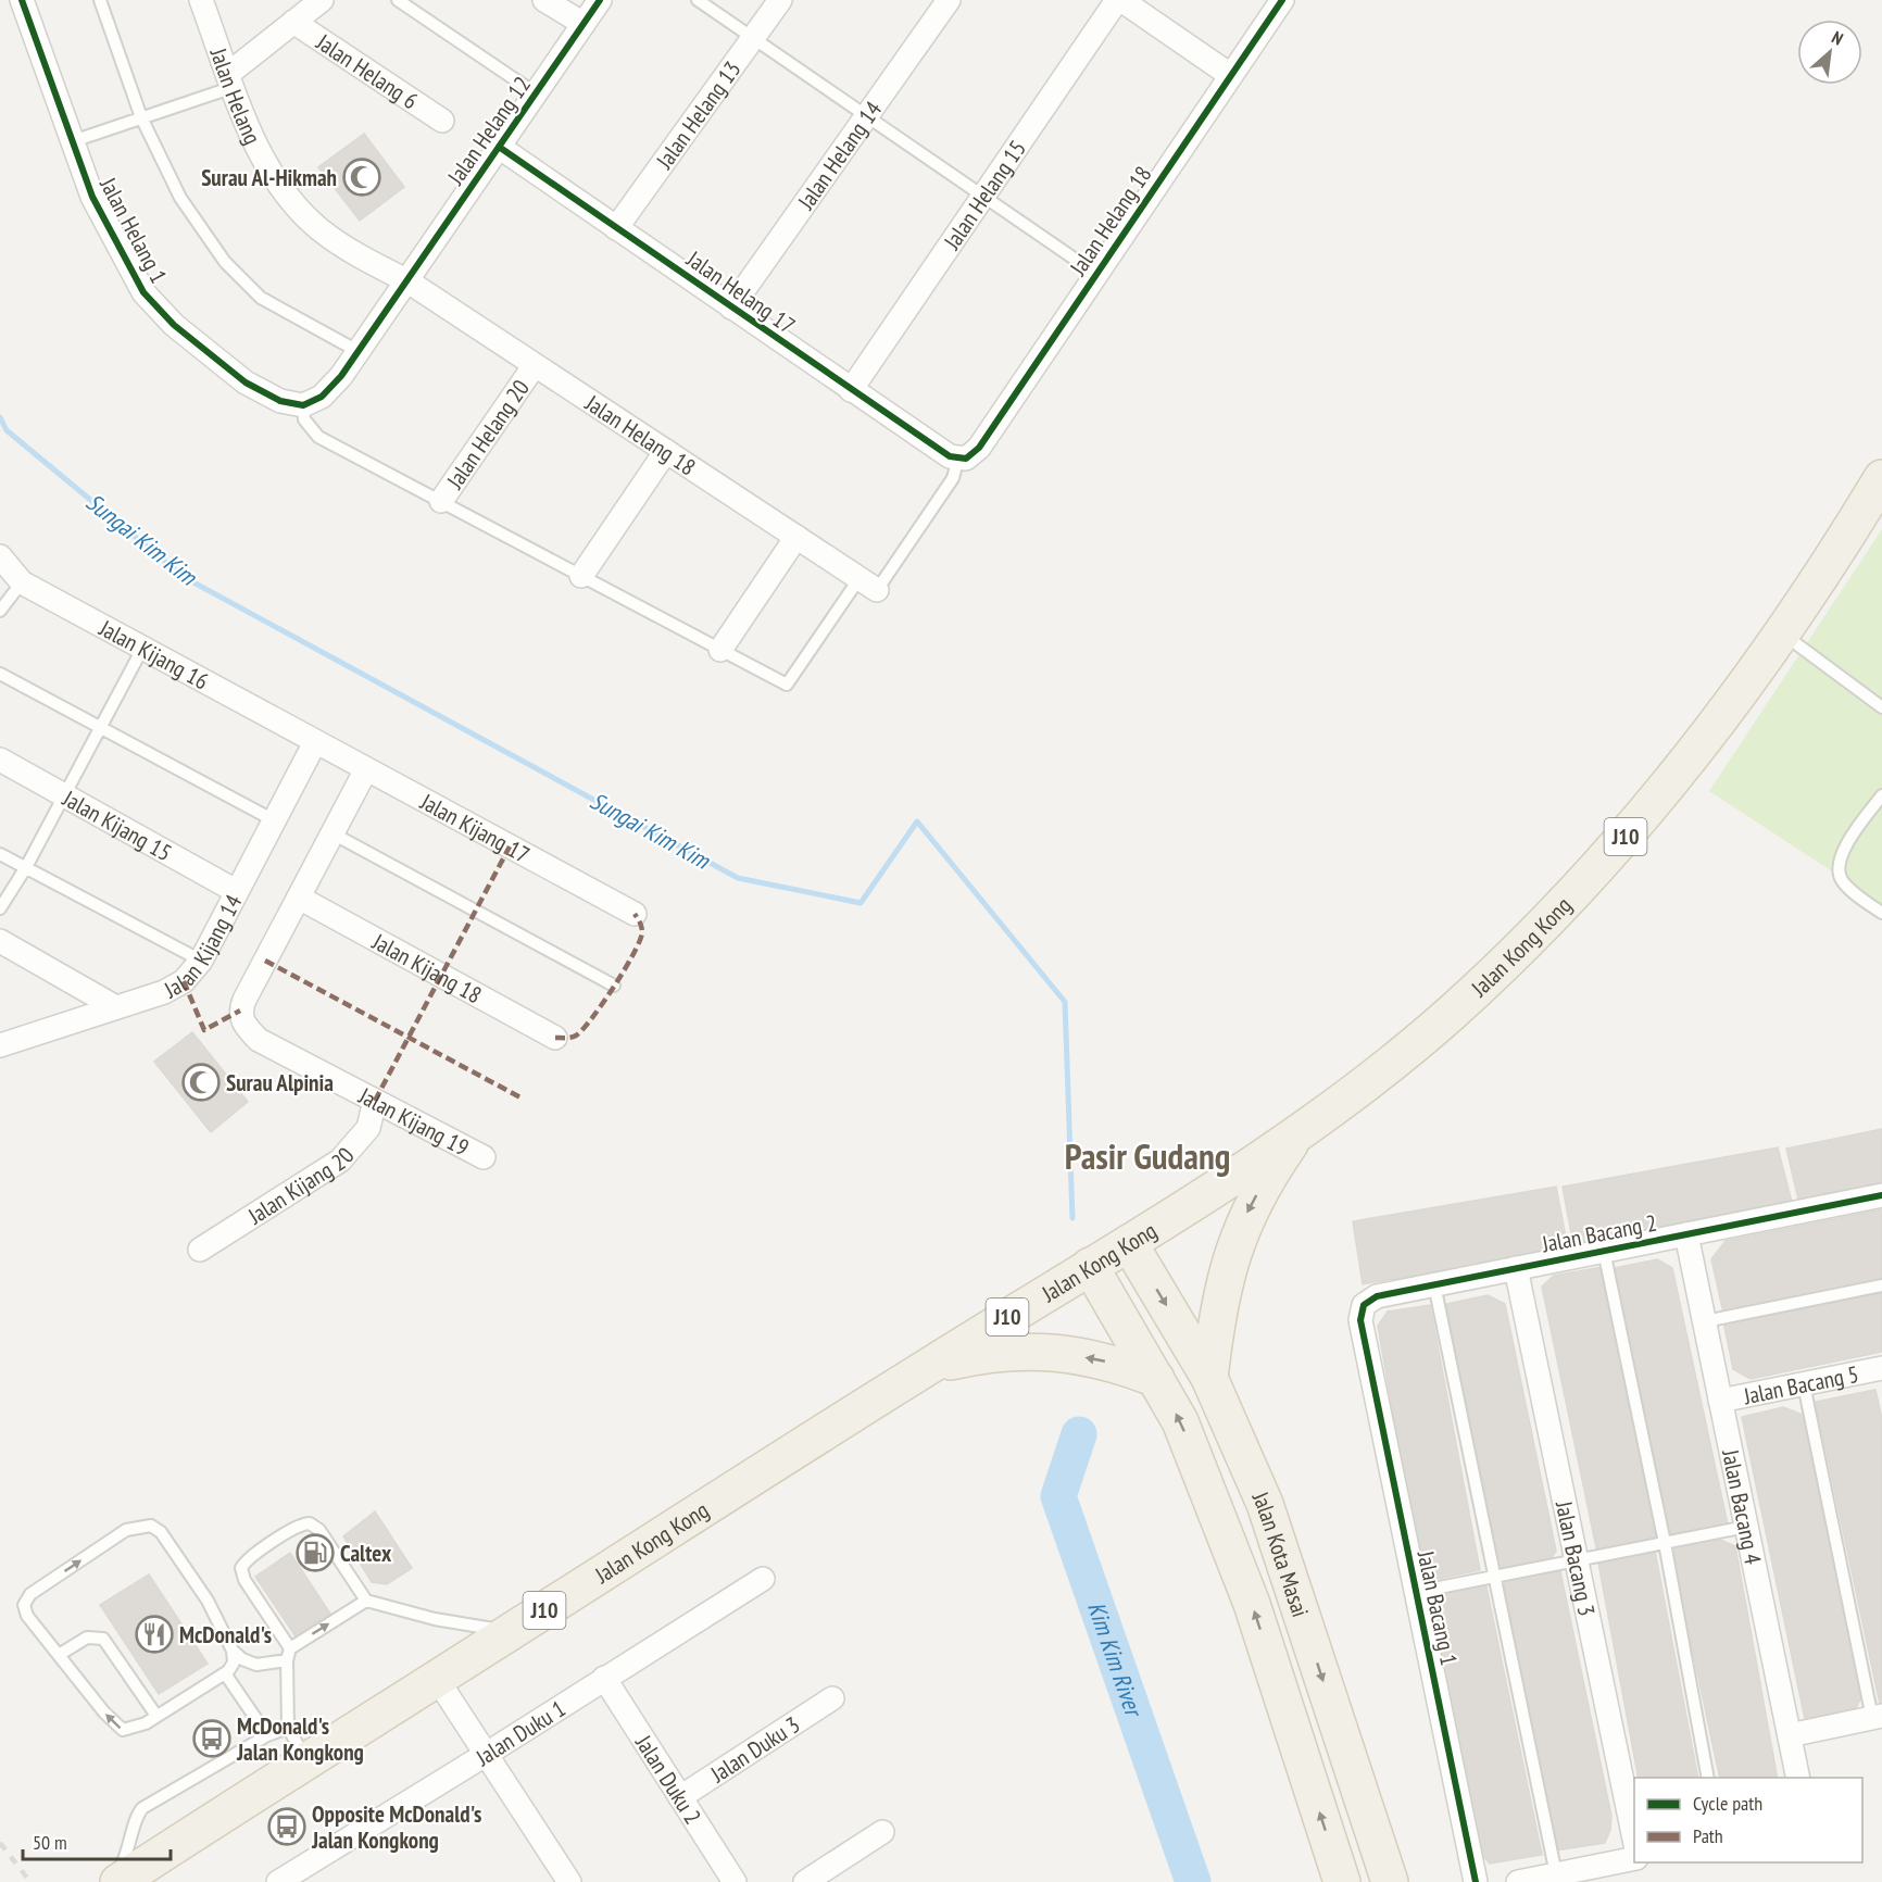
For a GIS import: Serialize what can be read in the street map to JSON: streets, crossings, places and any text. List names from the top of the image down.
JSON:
{
  "streets": {
    "main road": ["J10", "Jalan Kong Kong", "Jalan Kota Masai"],
    "street": [
      "Jalan Helang 6",
      "Jalan Helang",
      "Jalan Helang 13",
      "Jalan Helang 12",
      "Jalan Helang 14",
      "Jalan Helang 15",
      "Jalan Helang 18",
      "Jalan Helang 1",
      "Jalan Helang 17",
      "Jalan Helang 20",
      "Jalan Kijang 16",
      "Jalan Kijang 15",
      "Jalan Kijang 17",
      "Jalan Kijang 14",
      "Jalan Kijang 18",
      "Jalan Kijang 19",
      "Jalan Kijang 20",
      "Jalan Bacang 2",
      "Jalan Bacang 5",
      "Jalan Bacang 4",
      "Jalan Bacang 3",
      "Jalan Bacang 1",
      "Jalan Duku 1",
      "Jalan Duku 3",
      "Jalan Duku 2"
    ]
  },
  "crossings": [
    ["Jalan Helang", "Jalan Helang 12"],
    ["Jalan Helang", "Jalan Helang 18"],
    ["Jalan Helang 13", "Jalan Helang 17"],
    ["Jalan Helang 12", "Jalan Helang 18"],
    ["Jalan Helang 12", "Jalan Helang 1"],
    ["Jalan Helang 12", "Jalan Helang 17"],
    ["Jalan Helang 14", "Jalan Helang 17"],
    ["Jalan Helang 15", "Jalan Helang 17"],
    ["Jalan Helang 18", "Jalan Helang 17"],
    ["Jalan Helang 18", "Jalan Helang 20"],
    ["Jalan Kijang 16", "Jalan Kijang 17"],
    ["Jalan Kijang 16", "Jalan Kijang 14"],
    ["Jalan Kijang 15", "Jalan Kijang 14"],
    ["Jalan Kijang 17", "Jalan Kijang 14"],
    ["Jalan Kong Kong", "Jalan Kota Masai"],
    ["Jalan Kijang 18", "Jalan Kijang 19"],
    ["Jalan Kijang 19", "Jalan Kijang 20"],
    ["Jalan Bacang 2", "Jalan Bacang 4"],
    ["Jalan Bacang 2", "Jalan Bacang 3"],
    ["Jalan Bacang 2", "Jalan Bacang 1"],
    ["Jalan Bacang 5", "Jalan Bacang 4"],
    ["Jalan Duku 1", "Jalan Duku 2"],
    ["Jalan Duku 3", "Jalan Duku 2"]
  ],
  "districts": ["Pasir Gudang"],
  "water": ["Sungai Kim Kim", "Kim Kim River"],
  "places": {
    "mosque": ["Surau Al-Hikmah", "Surau Alpinia"],
    "fuel station": ["Caltex"],
    "restaurant": ["McDonald's"],
    "bus stop": ["McDonald's Jalan Kongkong", "Opposite McDonald's Jalan Kongkong"]
  },
  "legend": ["Cycle path", "Path"],
  "scale_bar": "50 m",
  "north": "top right"
}
